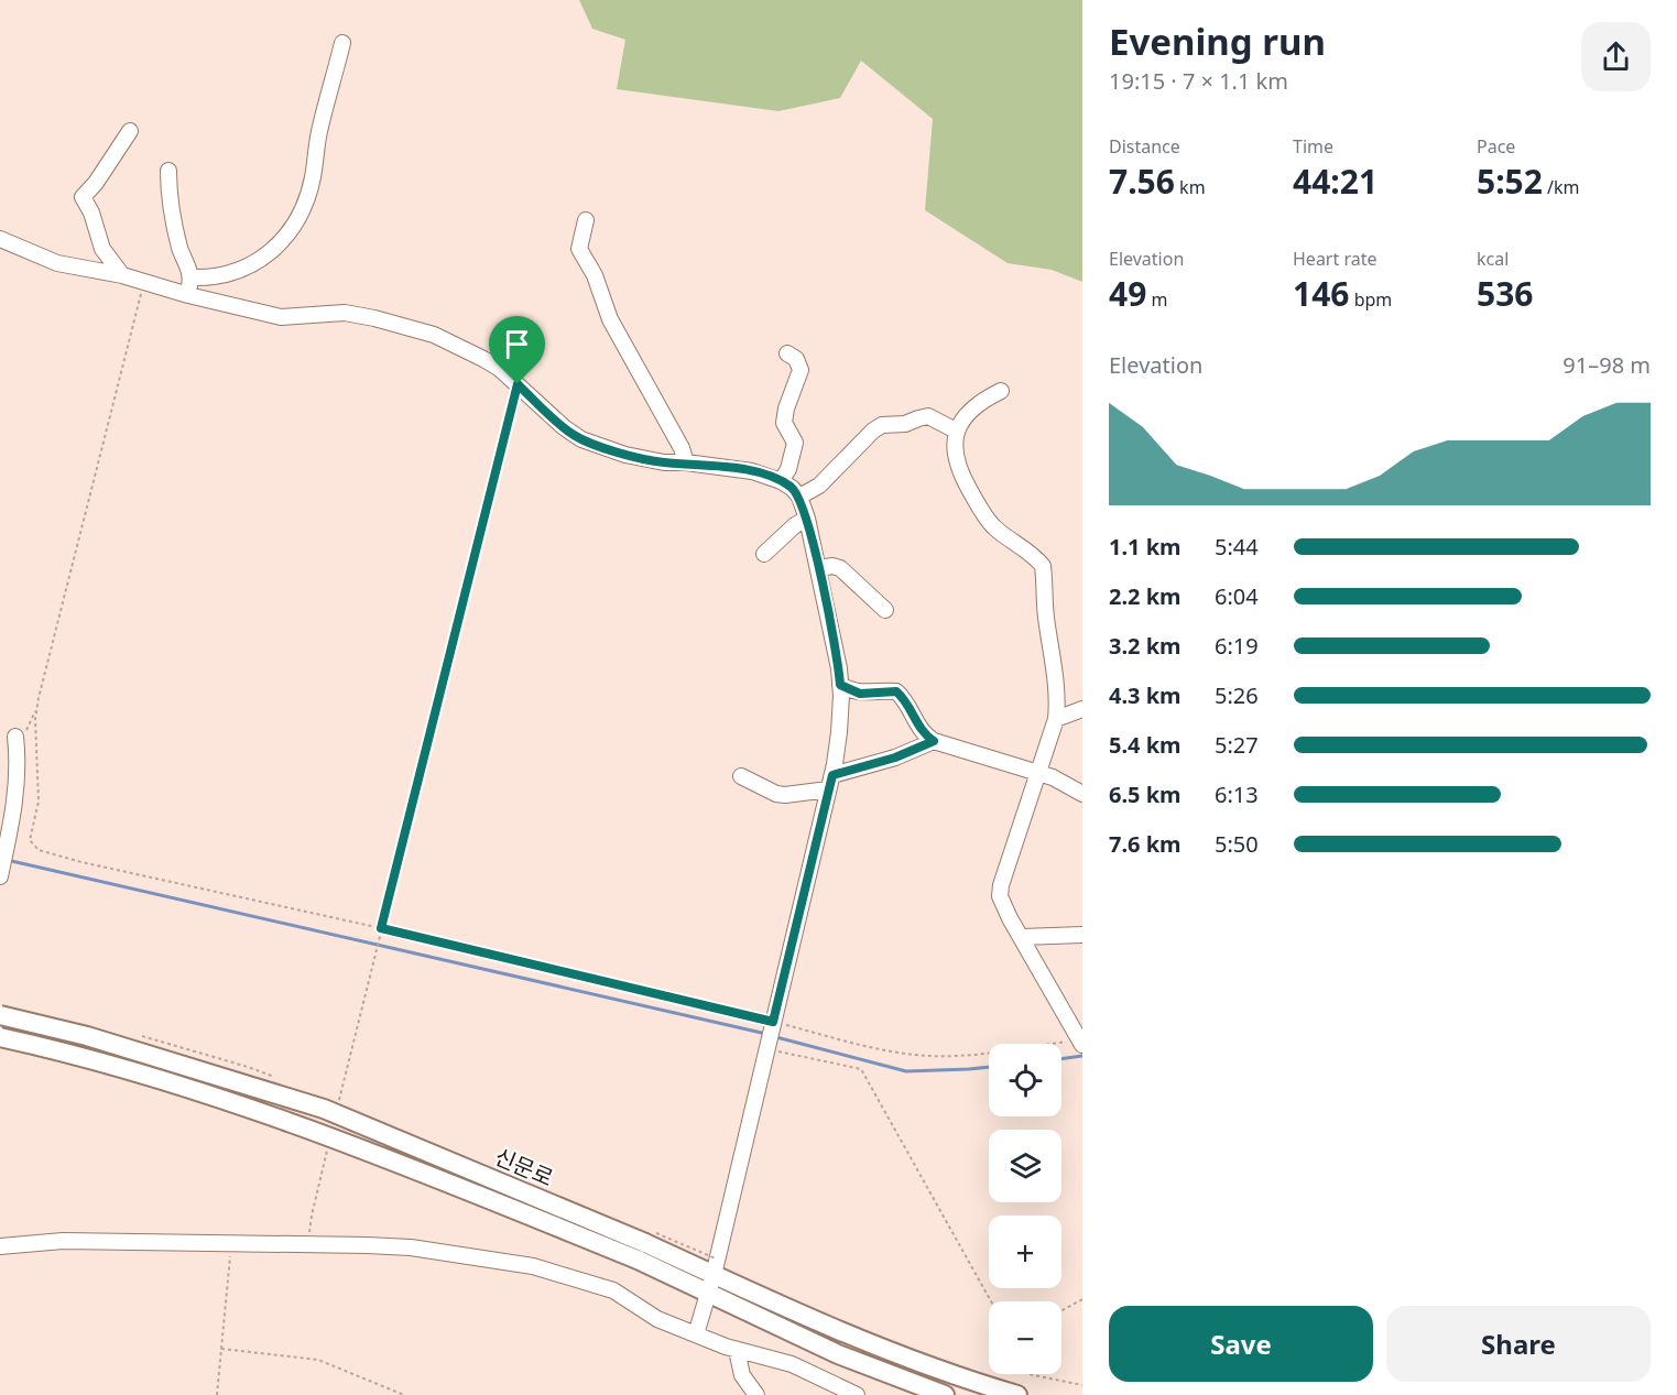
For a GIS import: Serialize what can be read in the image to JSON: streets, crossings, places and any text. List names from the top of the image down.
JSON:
{
  "streets": {
    "main road": ["신문로"]
  },
  "page": {
    "heading": ["Evening run", "19:15 · 7 × 1.1 km"],
    "stats": [
      ["Distance", "7.56 km"],
      ["Time", "44:21"],
      ["Pace", "5:52 /km"],
      ["Elevation", "49 m"],
      ["Heart rate", "146 bpm"],
      ["kcal", "536"]
    ],
    "chart": ["Elevation", "91–98 m"],
    "list": [
      {
        "name": "1.1 km",
        "note": "5:44"
      },
      {
        "name": "2.2 km",
        "note": "6:04"
      },
      {
        "name": "3.2 km",
        "note": "6:19"
      },
      {
        "name": "4.3 km",
        "note": "5:26"
      },
      {
        "name": "5.4 km",
        "note": "5:27"
      },
      {
        "name": "6.5 km",
        "note": "6:13"
      },
      {
        "name": "7.6 km",
        "note": "5:50"
      }
    ],
    "map_buttons": ["+", "−"],
    "buttons": ["Save", "Share"]
  }
}
